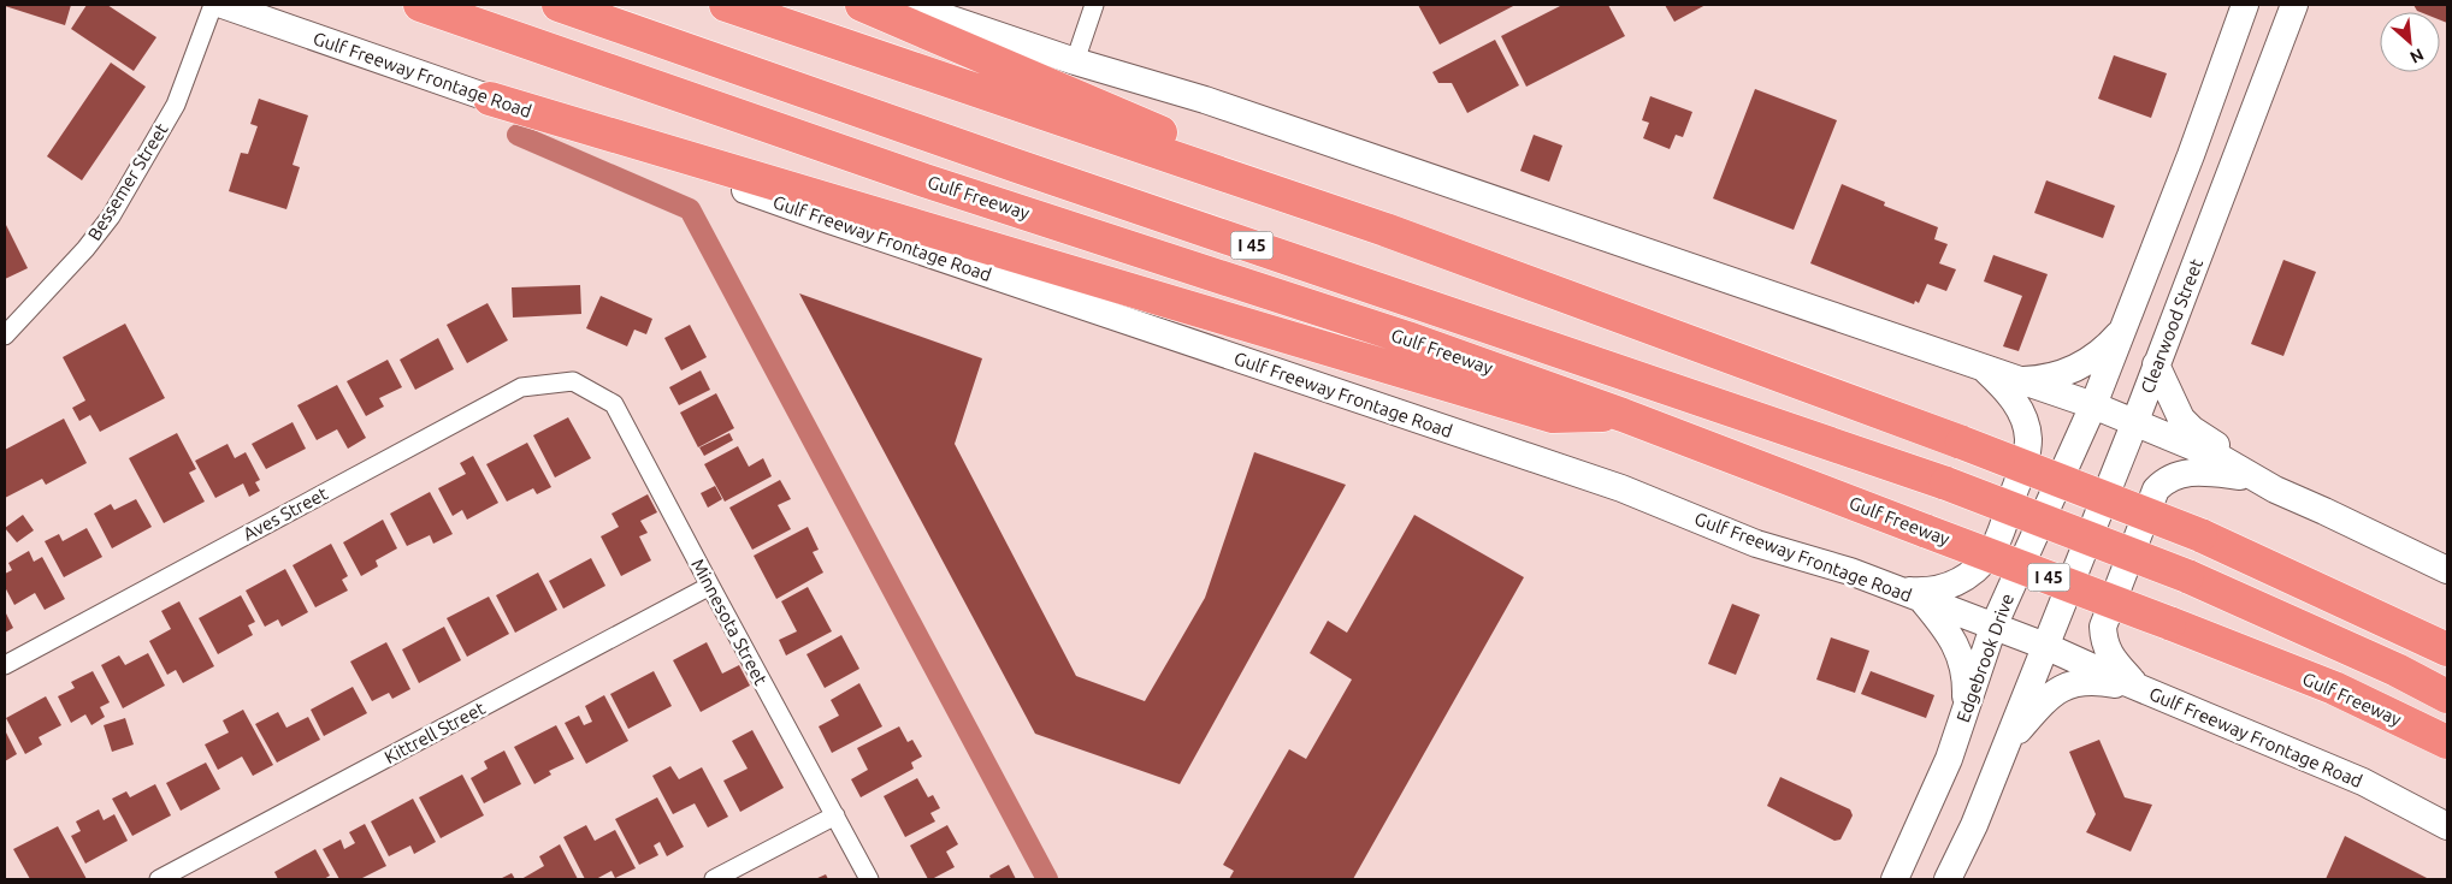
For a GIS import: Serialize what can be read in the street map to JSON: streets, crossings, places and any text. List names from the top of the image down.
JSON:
{
  "streets": {
    "highway": ["Gulf Freeway", "I 45"],
    "main road": ["Gulf Freeway Frontage Road", "Clearwood Street", "Edgebrook Drive"],
    "street": [
      "Bessemer Street",
      "Aves Street",
      "Minnesota Street",
      "Kittrell Street"
    ]
  },
  "crossings": [
    ["Gulf Freeway Frontage Road", "Clearwood Street"],
    ["Gulf Freeway Frontage Road", "Edgebrook Drive"],
    ["Aves Street", "Minnesota Street"],
    ["Minnesota Street", "Kittrell Street"]
  ],
  "north": "bottom right"
}
